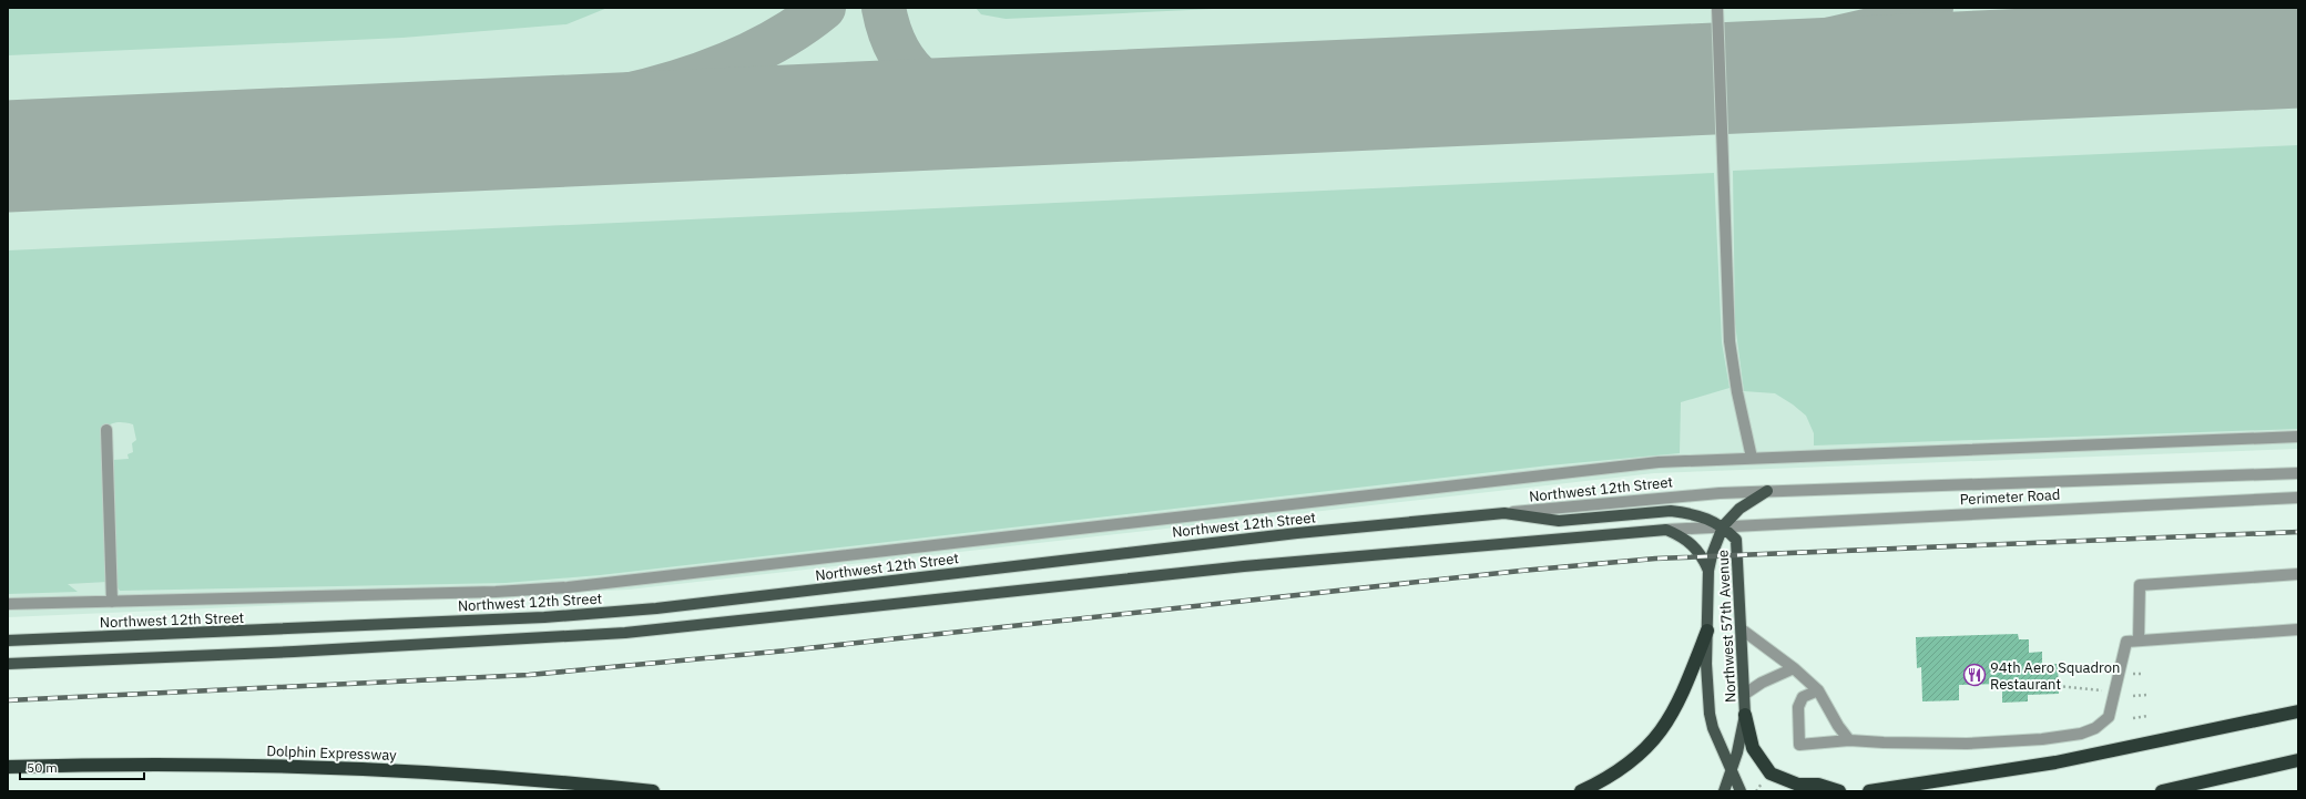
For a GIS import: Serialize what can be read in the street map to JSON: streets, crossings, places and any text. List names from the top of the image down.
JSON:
{
  "streets": {
    "highway": ["Dolphin Expressway"],
    "main road": ["Northwest 12th Street", "Northwest 57th Avenue"],
    "street": ["Perimeter Road"]
  },
  "crossings": [
    ["Northwest 12th Street", "Perimeter Road"],
    ["Perimeter Road", "Northwest 57th Avenue"]
  ],
  "places": {
    "restaurant": ["94th Aero Squadron Restaurant"]
  },
  "scale_bar": "50 m"
}
